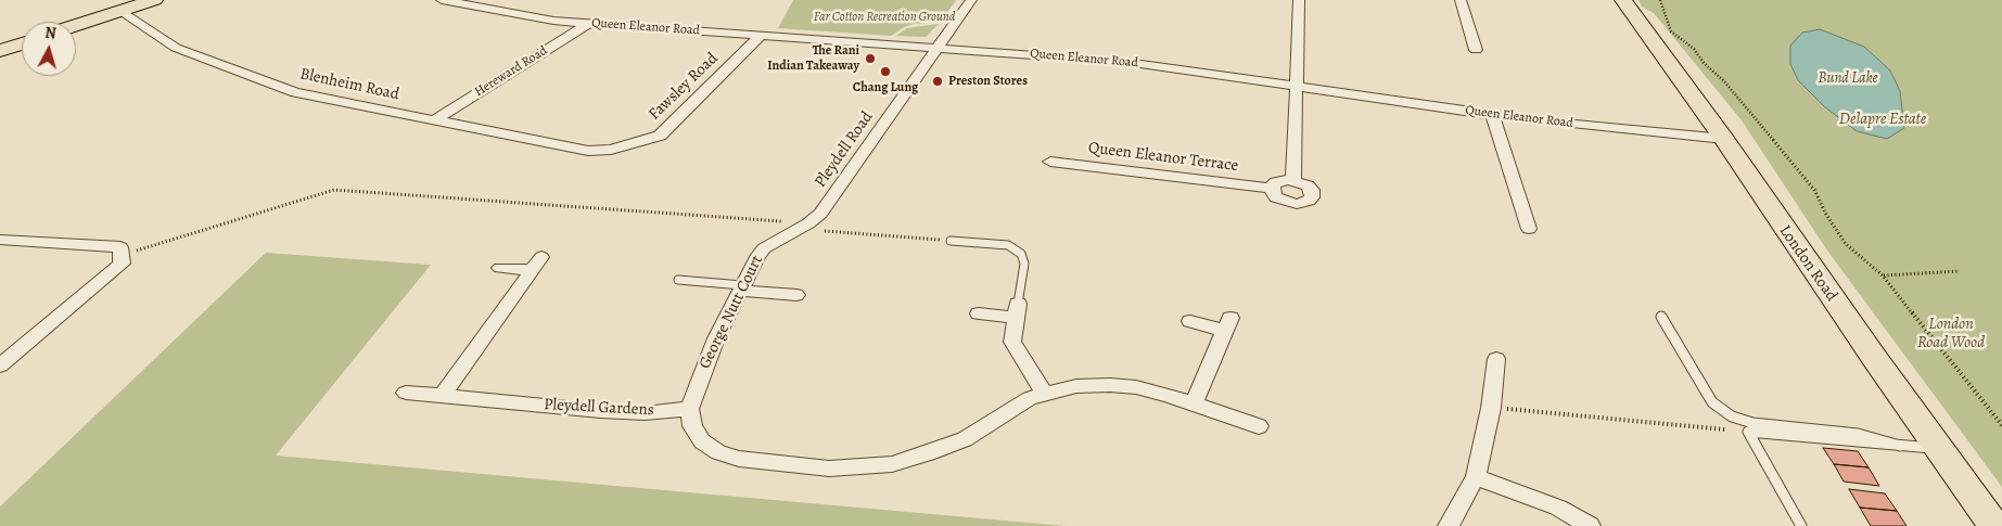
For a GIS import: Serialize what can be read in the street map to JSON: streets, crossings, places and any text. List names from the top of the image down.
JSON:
{
  "streets": {
    "highway": ["London Road"],
    "street": [
      "Queen Eleanor Road",
      "Hereward Road",
      "Blenheim Road",
      "Fawsley Road",
      "Pleydell Road",
      "Queen Eleanor Terrace",
      "George Nutt Court",
      "Pleydell Gardens"
    ]
  },
  "crossings": [
    ["Queen Eleanor Road", "Hereward Road"],
    ["Queen Eleanor Road", "Fawsley Road"],
    ["Queen Eleanor Road", "Pleydell Road"],
    ["Queen Eleanor Road", "London Road"],
    ["Hereward Road", "Blenheim Road"],
    ["Blenheim Road", "Fawsley Road"],
    ["Pleydell Road", "George Nutt Court"],
    ["George Nutt Court", "Pleydell Gardens"]
  ],
  "water": ["Bund Lake"],
  "parks": ["Far Cotton Recreation Ground", "Delapre Estate", "London Road Wood"],
  "places": ["The Rani Indian Takeaway", "Chang Lung", "Preston Stores"],
  "north": "top"
}
